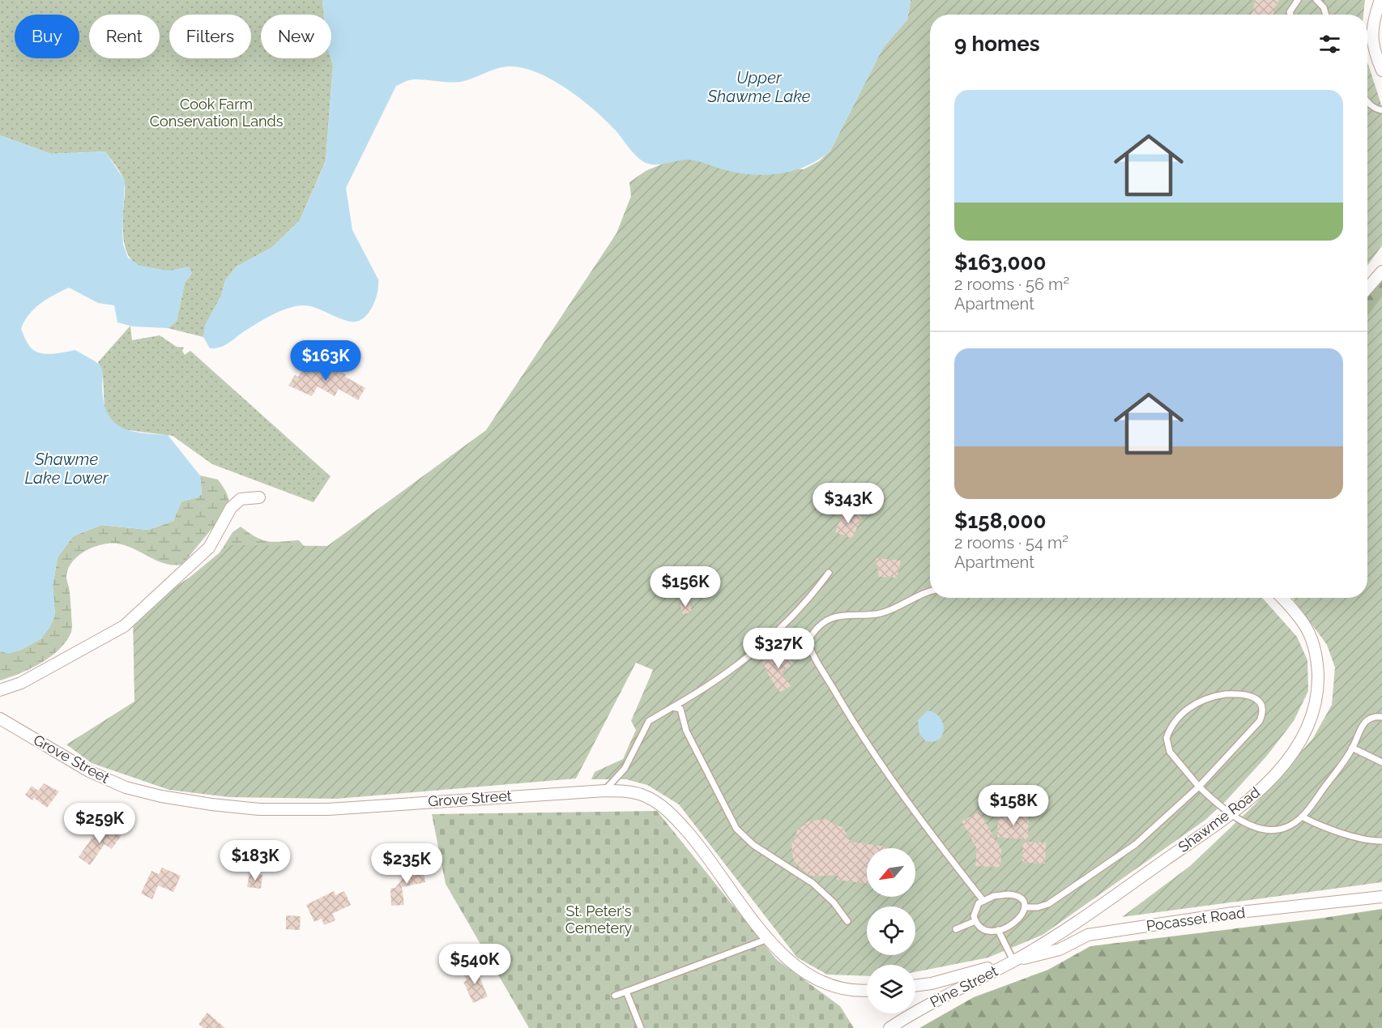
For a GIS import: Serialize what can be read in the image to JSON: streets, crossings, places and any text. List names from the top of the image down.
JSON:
{
  "streets": {
    "street": [
      "Grove Street",
      "Shawme Road",
      "Pocasset Road",
      "Pine Street"
    ]
  },
  "crossings": [
    ["Shawme Road", "Pocasset Road"],
    ["Shawme Road", "Pine Street"],
    ["Pocasset Road", "Pine Street"]
  ],
  "water": ["Upper Shawme Lake", "Shawme Lake Lower"],
  "parks": ["Cook Farm Conservation Lands", "St. Peter's Cemetery"],
  "north": "bottom left",
  "page": {
    "chip": [
      "Buy",
      "Rent",
      "Filters",
      "New"
    ],
    "heading": "9 homes",
    "list": [
      {
        "name": "$163,000",
        "note": "2 rooms · 56 m² · Apartment"
      },
      {
        "name": "$158,000",
        "note": "2 rooms · 54 m² · Apartment"
      }
    ],
    "price": [
      "$163K",
      "$343K",
      "$156K",
      "$327K",
      "$158K",
      "$259K",
      "$183K",
      "$235K",
      "$540K"
    ]
  }
}
